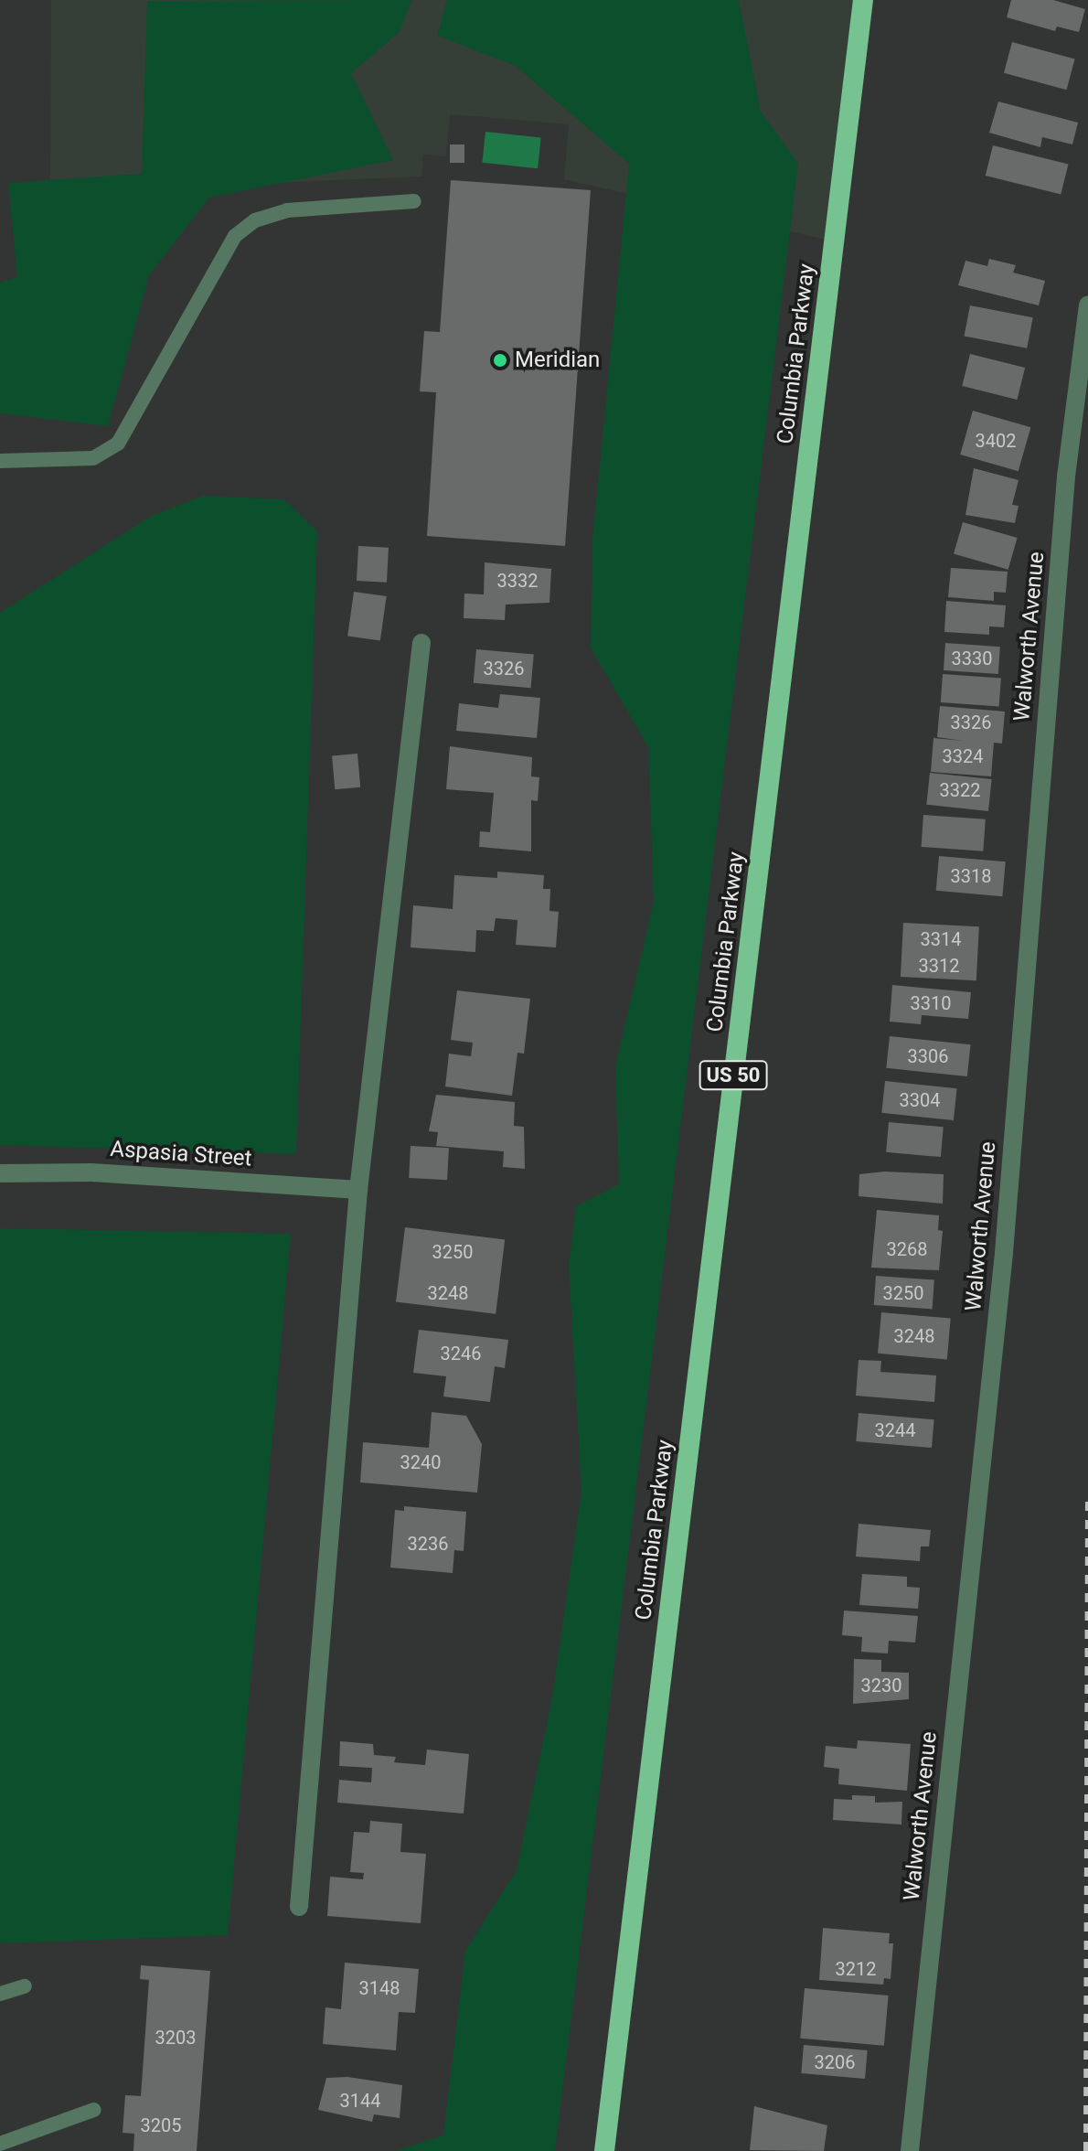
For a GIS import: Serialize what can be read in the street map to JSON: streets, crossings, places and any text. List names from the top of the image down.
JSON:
{
  "streets": {
    "highway": ["Columbia Parkway", "US 50"],
    "street": ["Walworth Avenue", "Aspasia Street"]
  },
  "places": ["Meridian"],
  "house_numbers": [
    "3402",
    "3332",
    "3330",
    "3326",
    "3326",
    "3324",
    "3322",
    "3318",
    "3314",
    "3312",
    "3310",
    "3306",
    "3304",
    "3268",
    "3250",
    "3248",
    "3250",
    "3248",
    "3246",
    "3244",
    "3240",
    "3236",
    "3230",
    "3212",
    "3148",
    "3203",
    "3206",
    "3144",
    "3205"
  ]
}
